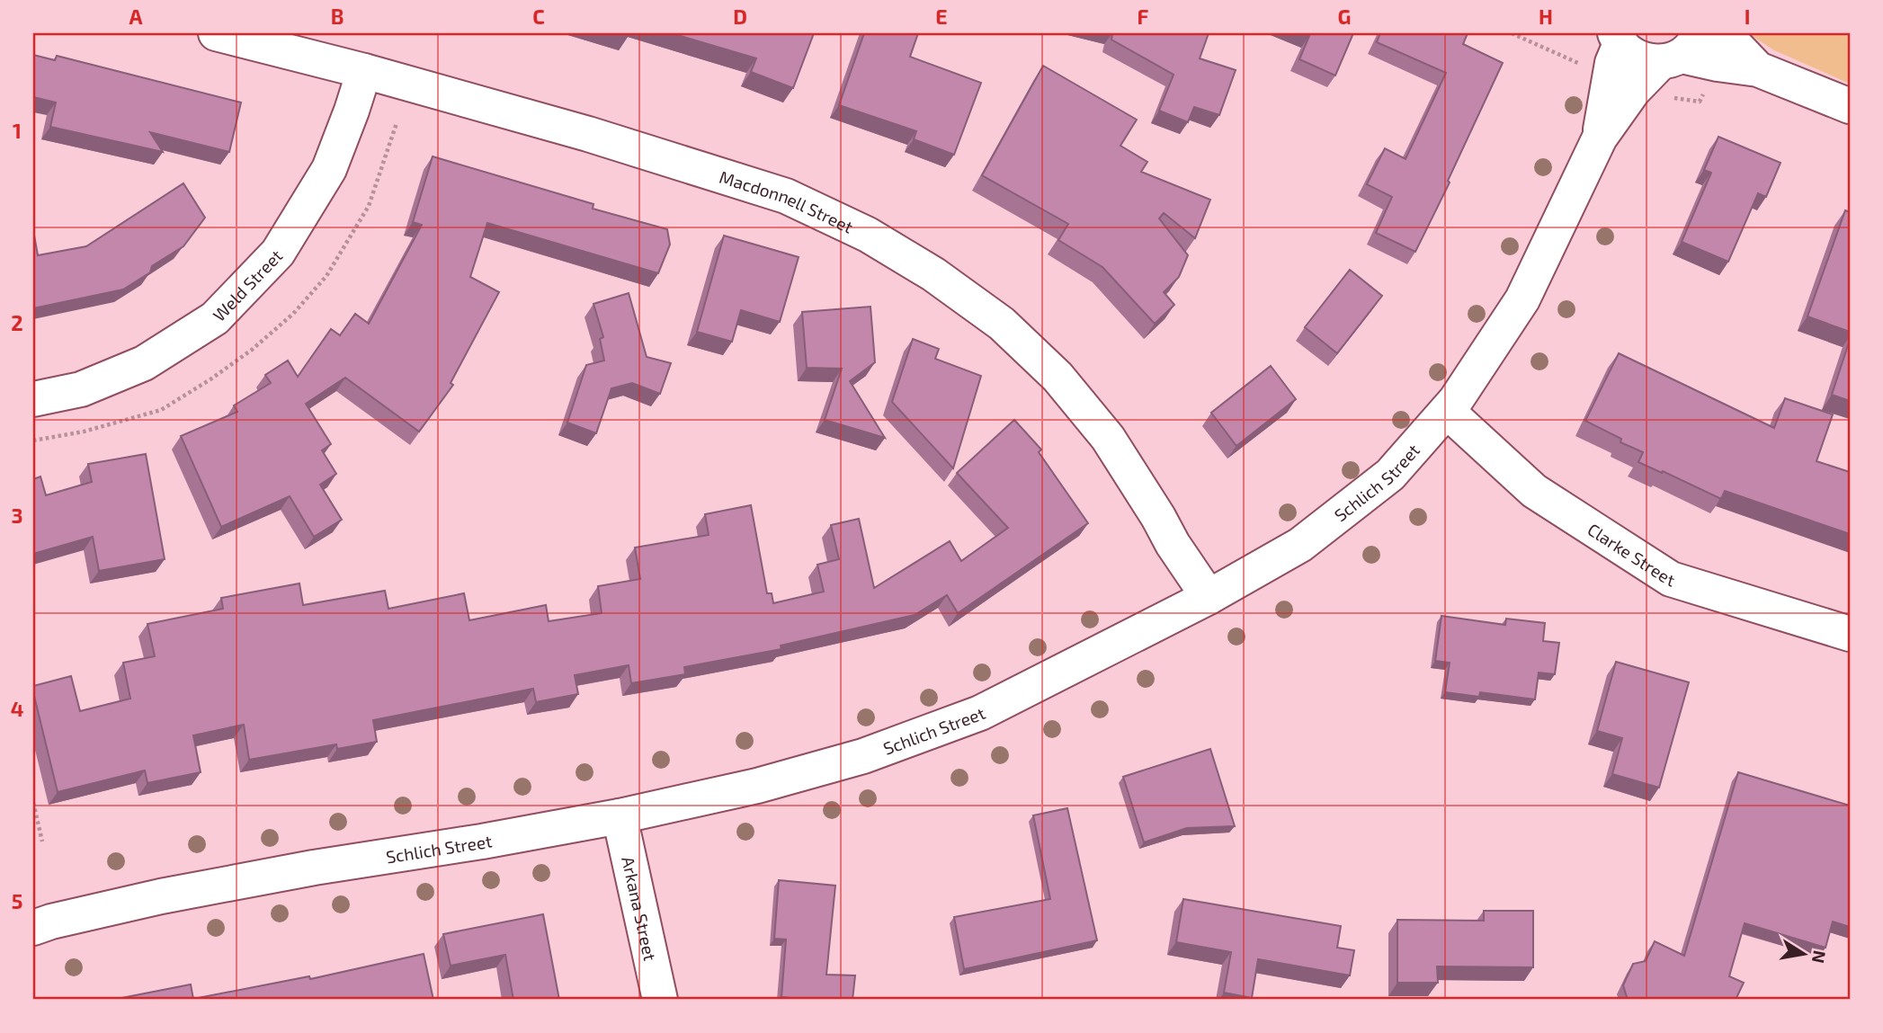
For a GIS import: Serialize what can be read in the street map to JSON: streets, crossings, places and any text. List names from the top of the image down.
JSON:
{
  "streets": {
    "street": [
      "Macdonnell Street",
      "Weld Street",
      "Schlich Street",
      "Clarke Street",
      "Arkana Street"
    ]
  },
  "crossings": [
    ["Macdonnell Street", "Weld Street"],
    ["Macdonnell Street", "Schlich Street"],
    ["Schlich Street", "Clarke Street"],
    ["Schlich Street", "Arkana Street"]
  ],
  "north": "right",
  "grid": {
    "columns": [
      "A",
      "B",
      "C",
      "D",
      "E",
      "F",
      "G",
      "H",
      "I"
    ],
    "rows": [
      "1",
      "2",
      "3",
      "4",
      "5"
    ]
  }
}
